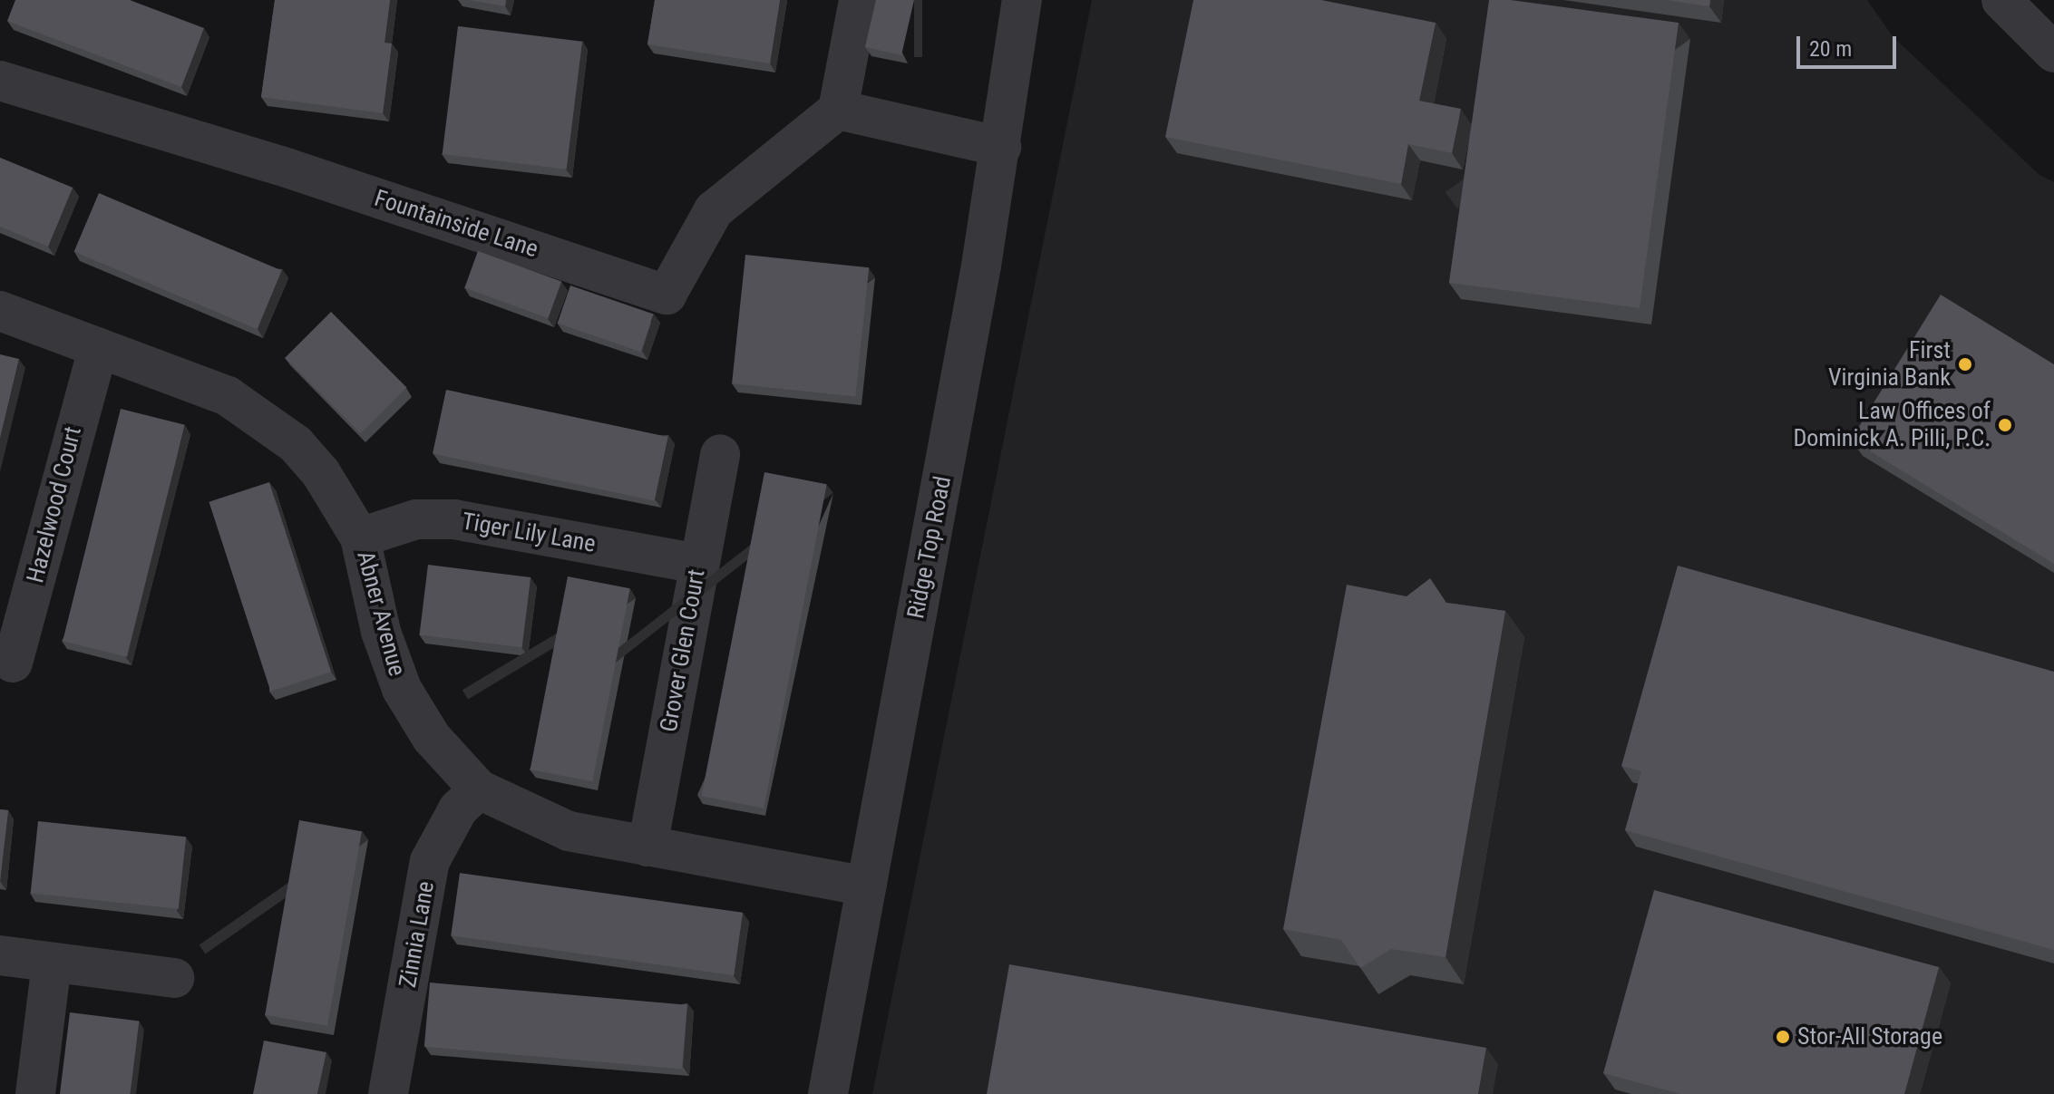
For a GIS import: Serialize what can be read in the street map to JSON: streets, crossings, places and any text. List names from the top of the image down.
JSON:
{
  "streets": {
    "street": [
      "Fountainside Lane",
      "Hazelwood Court",
      "Tiger Lily Lane",
      "Ridge Top Road",
      "Abner Avenue",
      "Grover Glen Court",
      "Zinnia Lane"
    ]
  },
  "crossings": [
    ["Hazelwood Court", "Abner Avenue"],
    ["Tiger Lily Lane", "Abner Avenue"],
    ["Tiger Lily Lane", "Grover Glen Court"],
    ["Ridge Top Road", "Abner Avenue"],
    ["Abner Avenue", "Grover Glen Court"],
    ["Abner Avenue", "Zinnia Lane"]
  ],
  "places": ["First Virginia Bank", "Law Offices of Dominick A. Pilli, P.C.", "Stor-All Storage"],
  "scale_bar": "20 m"
}
